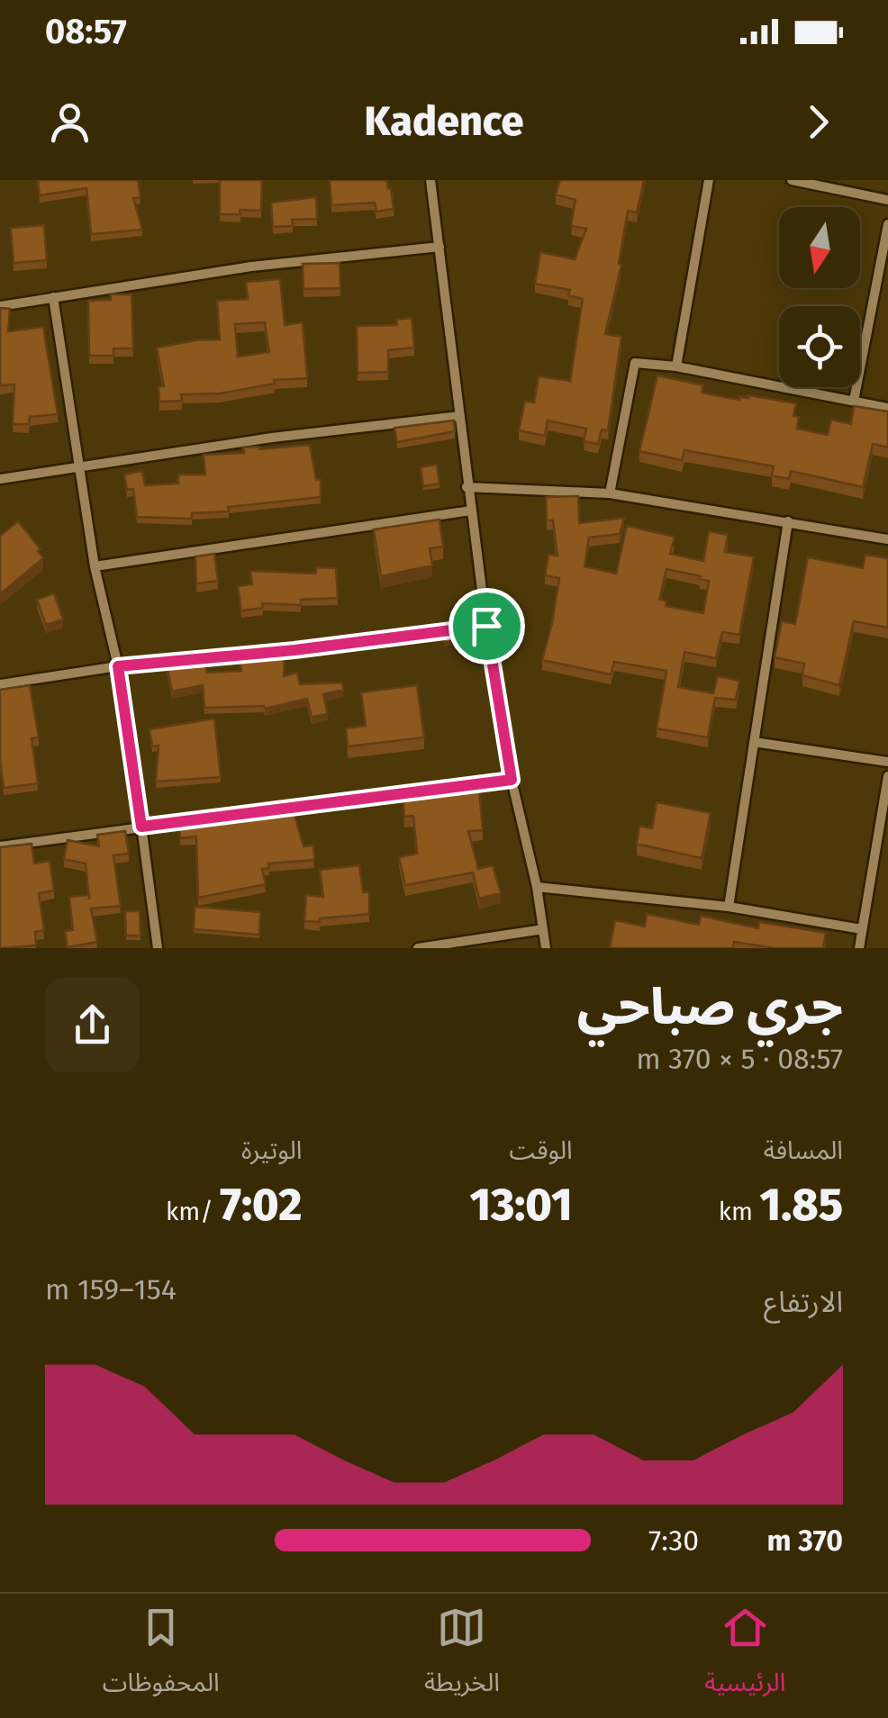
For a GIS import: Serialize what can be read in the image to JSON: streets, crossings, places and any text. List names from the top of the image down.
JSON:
{
  "north": "bottom",
  "page": {
    "status": "08:57",
    "header": "Kadence",
    "heading": ["جري صباحي", "08:57 · 5 × 370 m"],
    "stats": [
      ["المسافة", "1.85 km"],
      ["الوقت", "13:01"],
      ["الوتيرة", "7:02 /km"]
    ],
    "chart": ["الارتفاع", "154–159 m"],
    "list": [
      {
        "name": "370 m",
        "note": "7:30"
      }
    ],
    "tabs": ["الرئيسية", "الخريطة", "المحفوظات"]
  }
}
